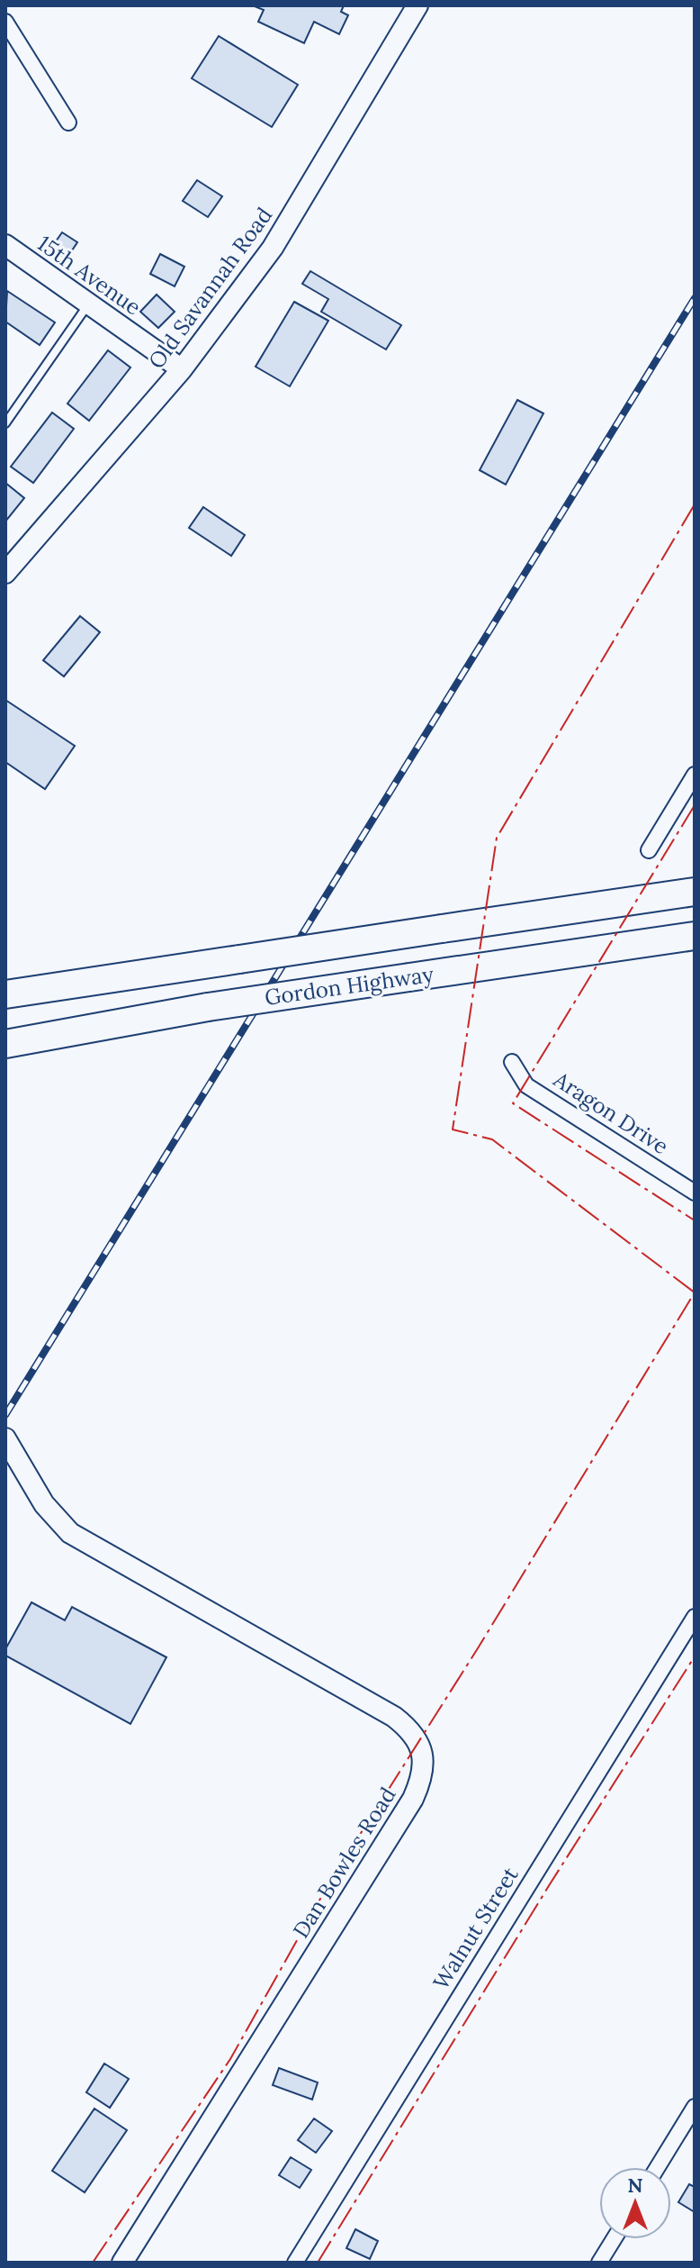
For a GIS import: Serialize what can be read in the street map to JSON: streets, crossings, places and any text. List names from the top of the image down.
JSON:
{
  "streets": {
    "highway": ["Gordon Highway"],
    "street": [
      "15th Avenue",
      "Old Savannah Road",
      "Aragon Drive",
      "Dan Bowles Road",
      "Walnut Street"
    ]
  },
  "crossings": [
    ["15th Avenue", "Old Savannah Road"]
  ],
  "north": "top"
}
